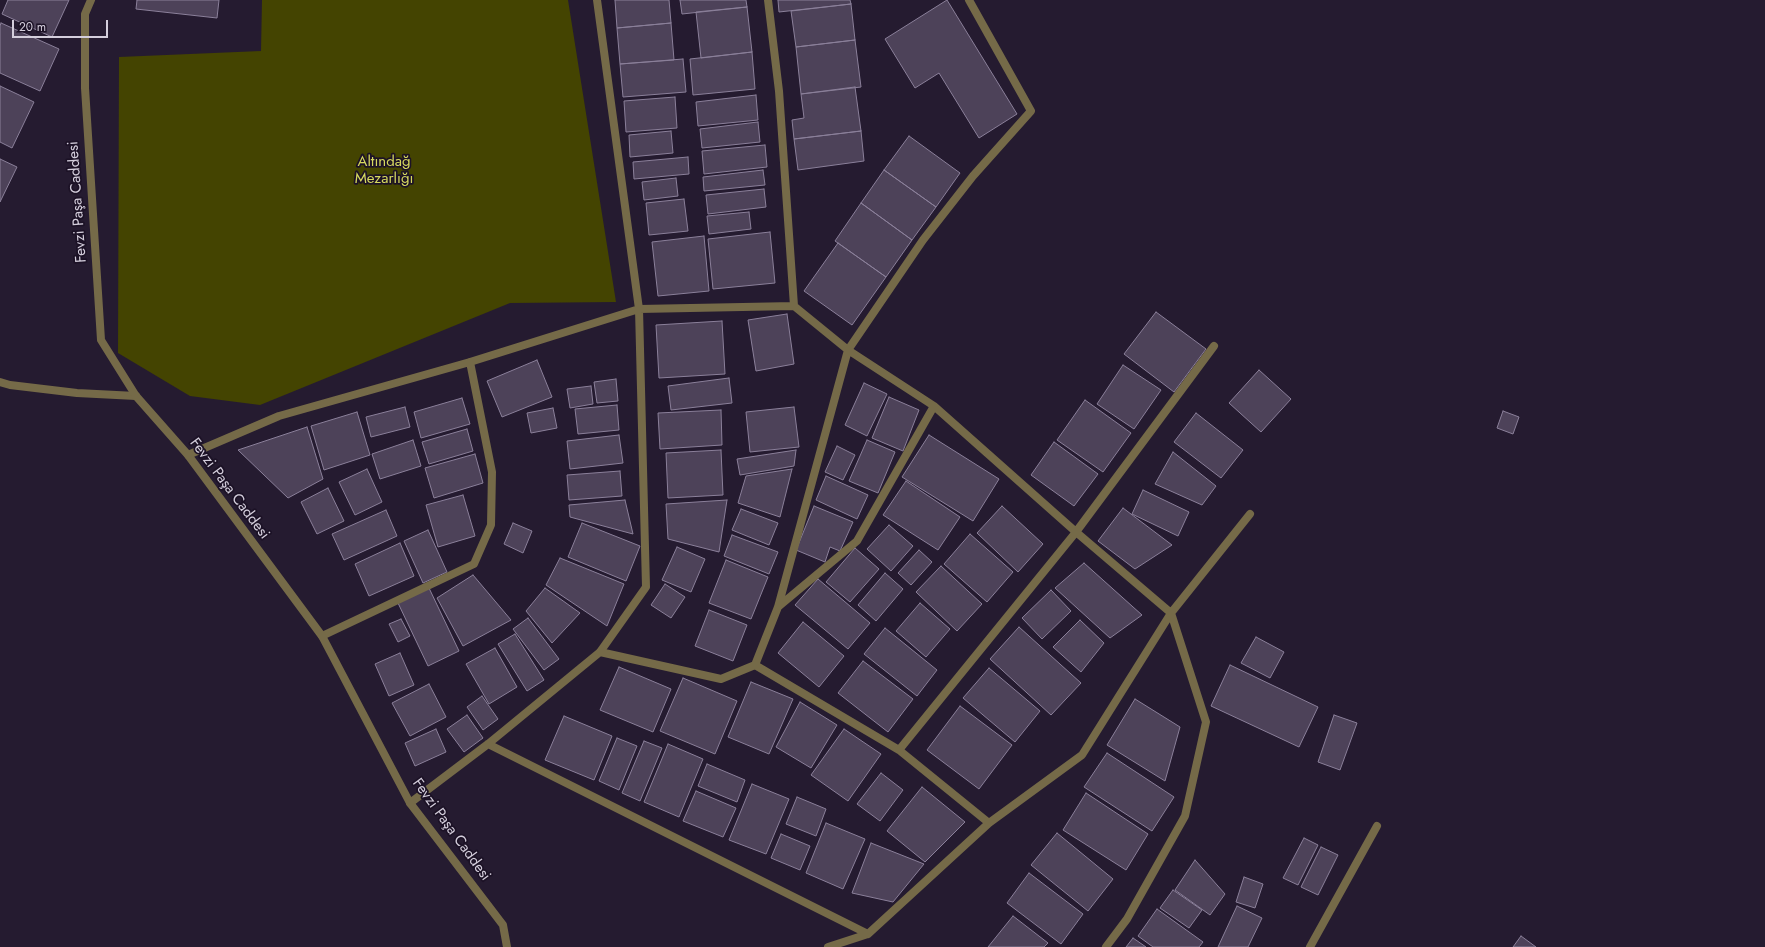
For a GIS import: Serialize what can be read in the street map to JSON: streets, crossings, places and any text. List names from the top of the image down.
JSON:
{
  "streets": {
    "street": ["Fevzi Paşa Caddesi"]
  },
  "parks": ["Altındağ Mezarlığı"],
  "scale_bar": "20 m"
}
